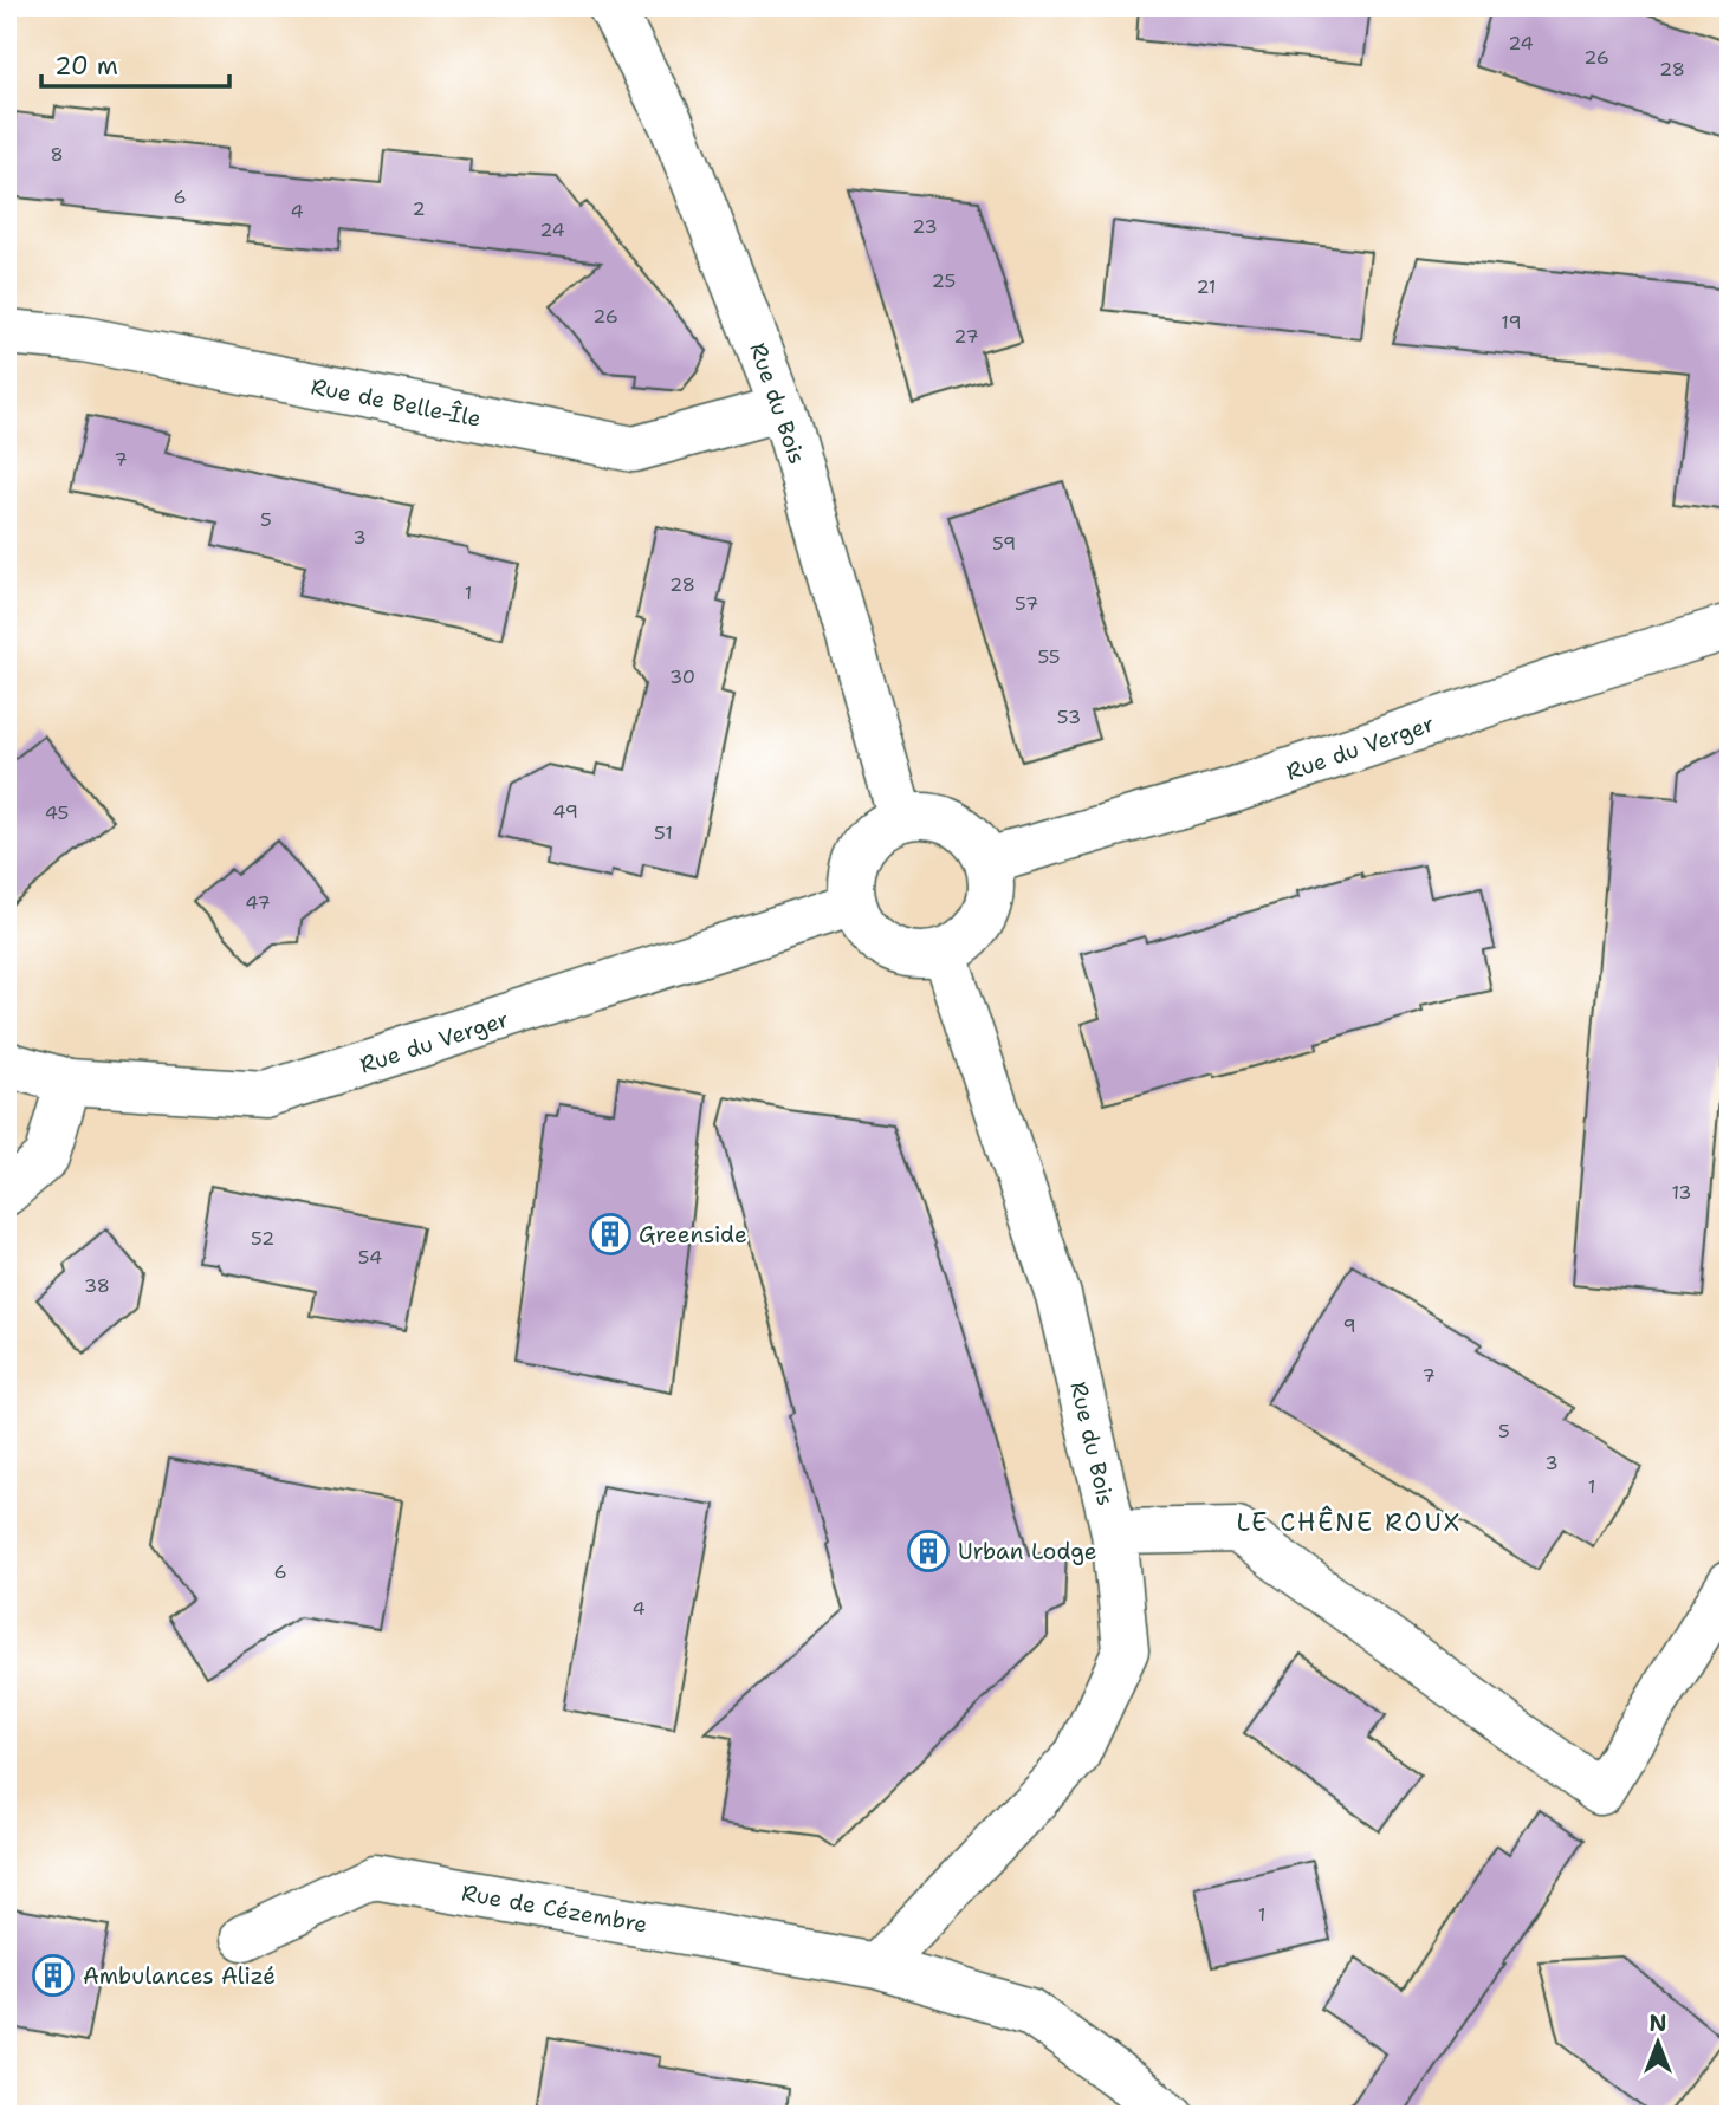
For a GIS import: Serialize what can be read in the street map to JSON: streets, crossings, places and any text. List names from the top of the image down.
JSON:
{
  "streets": {
    "street": [
      "Rue de Belle-Île",
      "Rue du Bois",
      "Rue du Verger",
      "Rue de Cézembre"
    ]
  },
  "crossings": [
    ["Rue de Belle-Île", "Rue du Bois"],
    ["Rue du Bois", "Rue du Verger"]
  ],
  "districts": ["LE CHÊNE ROUX"],
  "places": {
    "building": ["Greenside", "Urban Lodge", "Ambulances Alizé"]
  },
  "house_numbers": [
    "24",
    "26",
    "28",
    "8",
    "6",
    "2",
    "4",
    "23",
    "24",
    "25",
    "21",
    "26",
    "19",
    "27",
    "7",
    "5",
    "3",
    "59",
    "28",
    "1",
    "57",
    "55",
    "30",
    "53",
    "49",
    "45",
    "51",
    "47",
    "13",
    "52",
    "54",
    "38",
    "9",
    "7",
    "5",
    "3",
    "1",
    "6",
    "4",
    "1"
  ],
  "scale_bar": "20 m",
  "north": "top"
}
